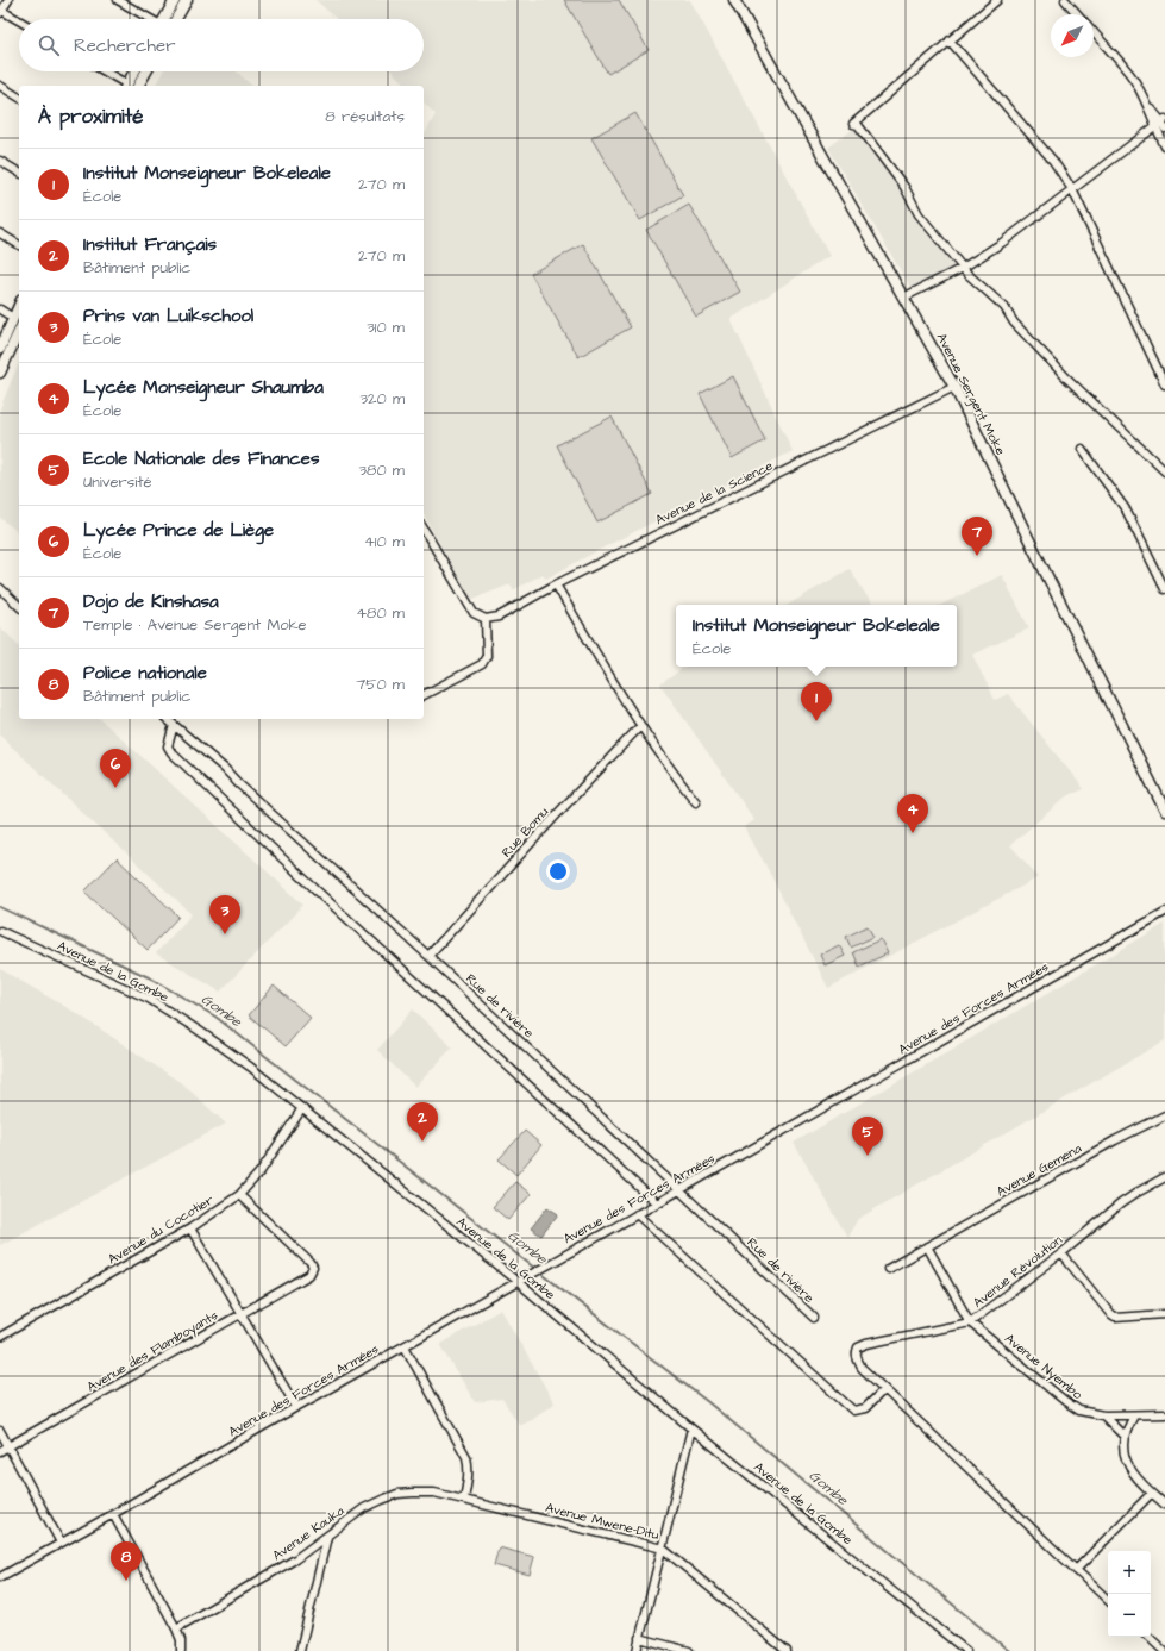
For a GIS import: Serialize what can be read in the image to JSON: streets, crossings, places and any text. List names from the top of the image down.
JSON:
{
  "streets": {
    "main road": ["Avenue Sergent Moke"],
    "street": [
      "Avenue de la Science",
      "Rue Bomu",
      "Avenue de la Gombe",
      "Rue de rivière",
      "Avenue des Forces Armées",
      "Avenue Gemena",
      "Avenue du Cocotier",
      "Avenue Révolution",
      "Avenue des Flamboyants",
      "Avenue Nyembo",
      "Avenue Mwene-Ditu",
      "Avenue Kauka"
    ]
  },
  "crossings": [
    ["Avenue Sergent Moke", "Avenue de la Science"],
    ["Rue Bomu", "Rue de rivière"],
    ["Avenue de la Gombe", "Avenue des Forces Armées"],
    ["Avenue de la Gombe", "Avenue du Cocotier"],
    ["Rue de rivière", "Avenue des Forces Armées"],
    ["Avenue du Cocotier", "Avenue des Flamboyants"],
    ["Avenue Révolution", "Avenue Nyembo"],
    ["Avenue Mwene-Ditu", "Avenue Kauka"]
  ],
  "water": ["Gombe"],
  "north": "bottom left",
  "page": {
    "search": "Rechercher",
    "heading": ["À proximité", "8 résultats"],
    "list": [
      {
        "mark": "1",
        "name": "Institut Monseigneur Bokeleale",
        "note": "École",
        "value": "270 m"
      },
      {
        "mark": "2",
        "name": "Institut Français",
        "note": "Bâtiment public",
        "value": "270 m"
      },
      {
        "mark": "3",
        "name": "Prins van Luikschool",
        "note": "École",
        "value": "310 m"
      },
      {
        "mark": "4",
        "name": "Lycée Monseigneur Shaumba",
        "note": "École",
        "value": "320 m"
      },
      {
        "mark": "5",
        "name": "Ecole Nationale des Finances",
        "note": "Université",
        "value": "380 m"
      },
      {
        "mark": "6",
        "name": "Lycée Prince de Liège",
        "note": "École",
        "value": "410 m"
      },
      {
        "mark": "7",
        "name": "Dojo de Kinshasa",
        "note": "Temple · Avenue Sergent Moke",
        "value": "480 m"
      },
      {
        "mark": "8",
        "name": "Police nationale",
        "note": "Bâtiment public",
        "value": "750 m"
      }
    ],
    "pins": [
      "7",
      "1",
      "6",
      "4",
      "3",
      "2",
      "5",
      "8"
    ],
    "popup": ["Institut Monseigneur Bokeleale", "École"],
    "map_buttons": ["+", "−"]
  }
}
